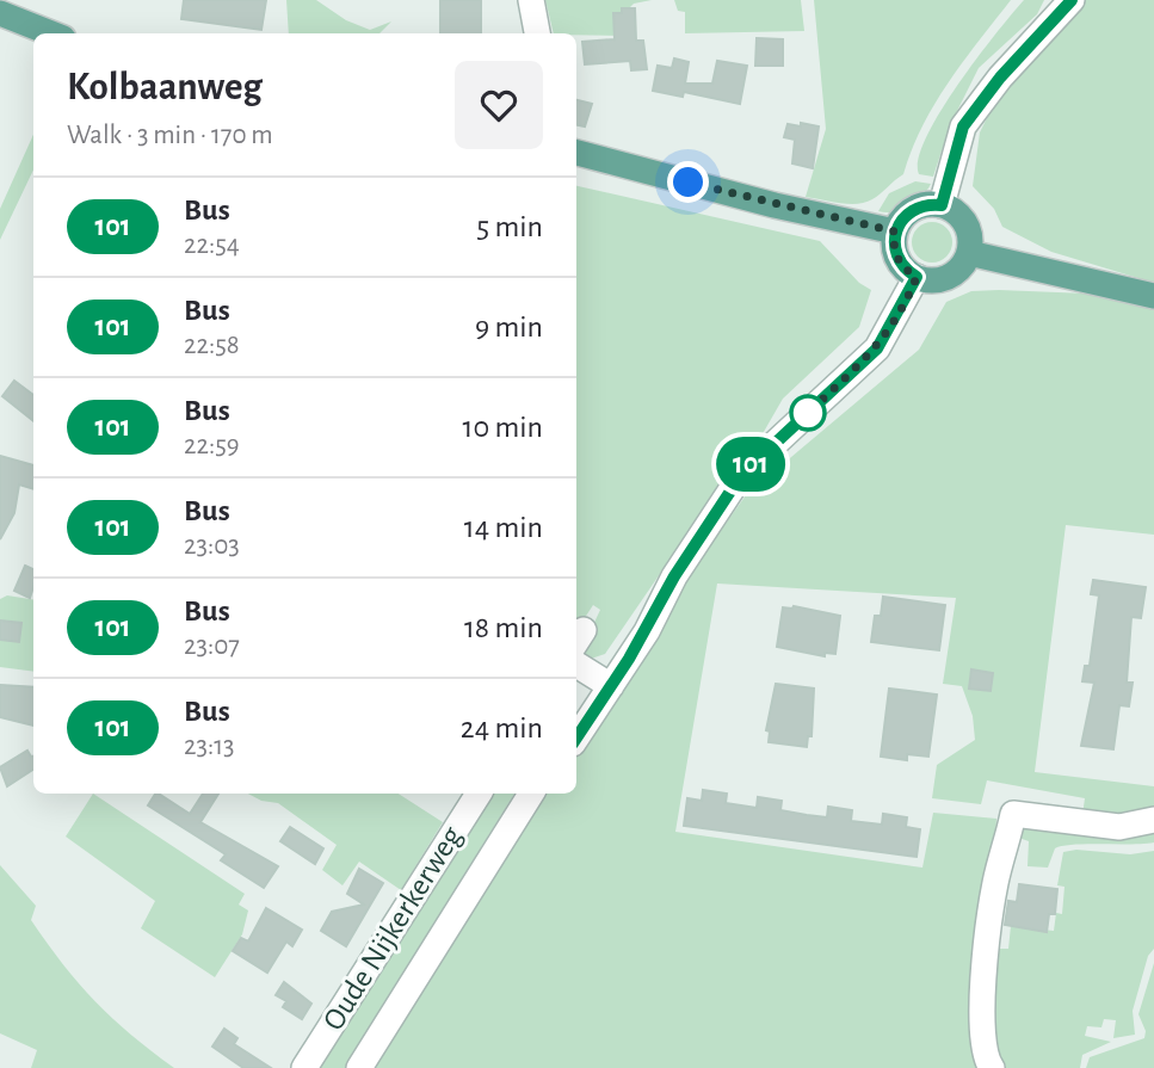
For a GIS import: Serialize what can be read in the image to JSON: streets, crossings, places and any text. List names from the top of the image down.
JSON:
{
  "streets": {
    "street": ["Oude Nijkerkerweg"]
  },
  "lines": ["bus line 101"],
  "page": {
    "on_map": "101",
    "heading": ["Kolbaanweg", "Walk · 3 min · 170 m"],
    "list": [
      {
        "mark": "101",
        "name": "Bus",
        "note": "22:54",
        "value": "5 min"
      },
      {
        "mark": "101",
        "name": "Bus",
        "note": "22:58",
        "value": "9 min"
      },
      {
        "mark": "101",
        "name": "Bus",
        "note": "22:59",
        "value": "10 min"
      },
      {
        "mark": "101",
        "name": "Bus",
        "note": "23:03",
        "value": "14 min"
      },
      {
        "mark": "101",
        "name": "Bus",
        "note": "23:07",
        "value": "18 min"
      },
      {
        "mark": "101",
        "name": "Bus",
        "note": "23:13",
        "value": "24 min"
      }
    ]
  }
}
